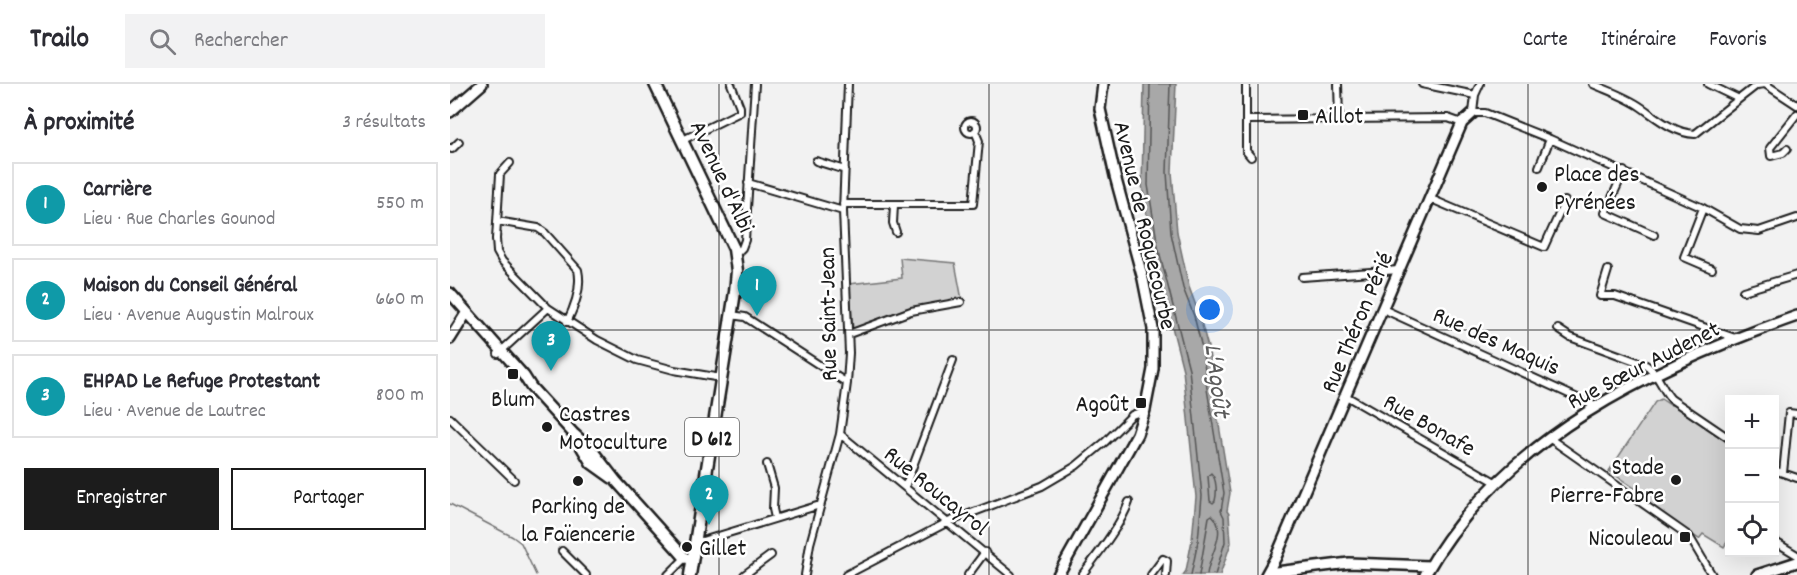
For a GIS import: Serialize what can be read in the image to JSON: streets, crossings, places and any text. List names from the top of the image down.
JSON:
{
  "streets": {
    "main road": ["Avenue d'Albi", "D 612"],
    "street": [
      "Avenue de Roquecourbe",
      "Rue Saint-Jean",
      "Rue Théron Périé",
      "Rue des Maquis",
      "Rue Sœur Audenet",
      "Rue Bonafe",
      "Rue Roucayrol"
    ]
  },
  "crossings": [
    ["Avenue d'Albi", "D 612"],
    ["Rue Saint-Jean", "Rue Roucayrol"],
    ["Rue Théron Périé", "Rue des Maquis"],
    ["Rue Théron Périé", "Rue Bonafe"],
    ["Rue des Maquis", "Rue Sœur Audenet"],
    ["Rue Sœur Audenet", "Rue Bonafe"]
  ],
  "water": ["L'Agoût"],
  "places": {
    "transit": [
      "Aillot",
      "Blum",
      "Agoût",
      "Nicouleau"
    ],
    "other": [
      "Place des Pyrénées",
      "Castres Motoculture",
      "Stade Pierre-Fabre",
      "Parking de la Faïencerie",
      "Gillet"
    ]
  },
  "page": {
    "header": "Trailo",
    "search": "Rechercher",
    "nav": ["Carte", "Itinéraire", "Favoris"],
    "heading": ["À proximité", "3 résultats"],
    "list": [
      {
        "mark": "1",
        "name": "Carrière",
        "note": "Lieu · Rue Charles Gounod",
        "value": "550 m"
      },
      {
        "mark": "2",
        "name": "Maison du Conseil Général",
        "note": "Lieu · Avenue Augustin Malroux",
        "value": "660 m"
      },
      {
        "mark": "3",
        "name": "EHPAD Le Refuge Protestant",
        "note": "Lieu · Avenue de Lautrec",
        "value": "800 m"
      }
    ],
    "pins": ["1", "3", "2"],
    "map_buttons": ["+", "−"],
    "buttons": ["Enregistrer", "Partager"]
  }
}
